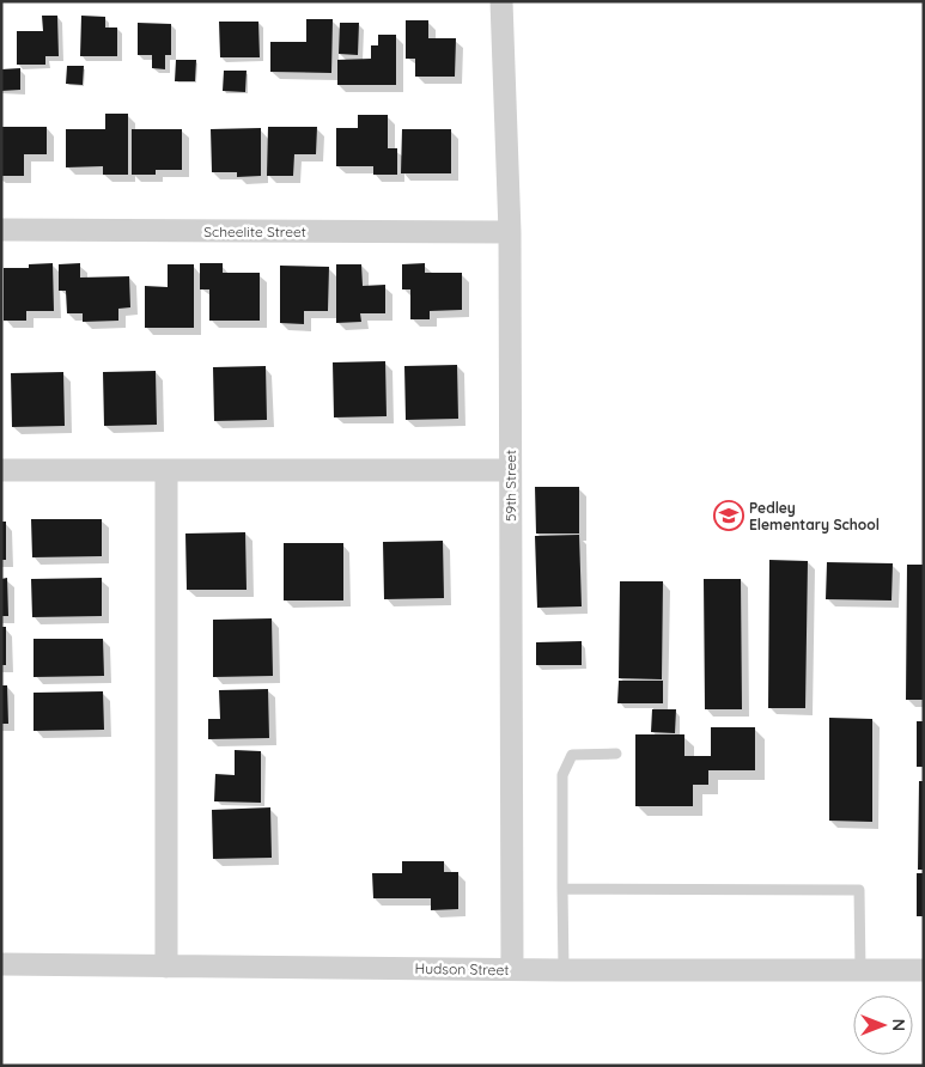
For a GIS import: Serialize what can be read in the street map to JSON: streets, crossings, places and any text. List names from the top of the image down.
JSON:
{
  "streets": {
    "street": ["Scheelite Street", "59th Street", "Hudson Street"]
  },
  "crossings": [
    ["Scheelite Street", "59th Street"],
    ["59th Street", "Hudson Street"]
  ],
  "places": {
    "school or university": ["Pedley Elementary School"]
  },
  "north": "right"
}
